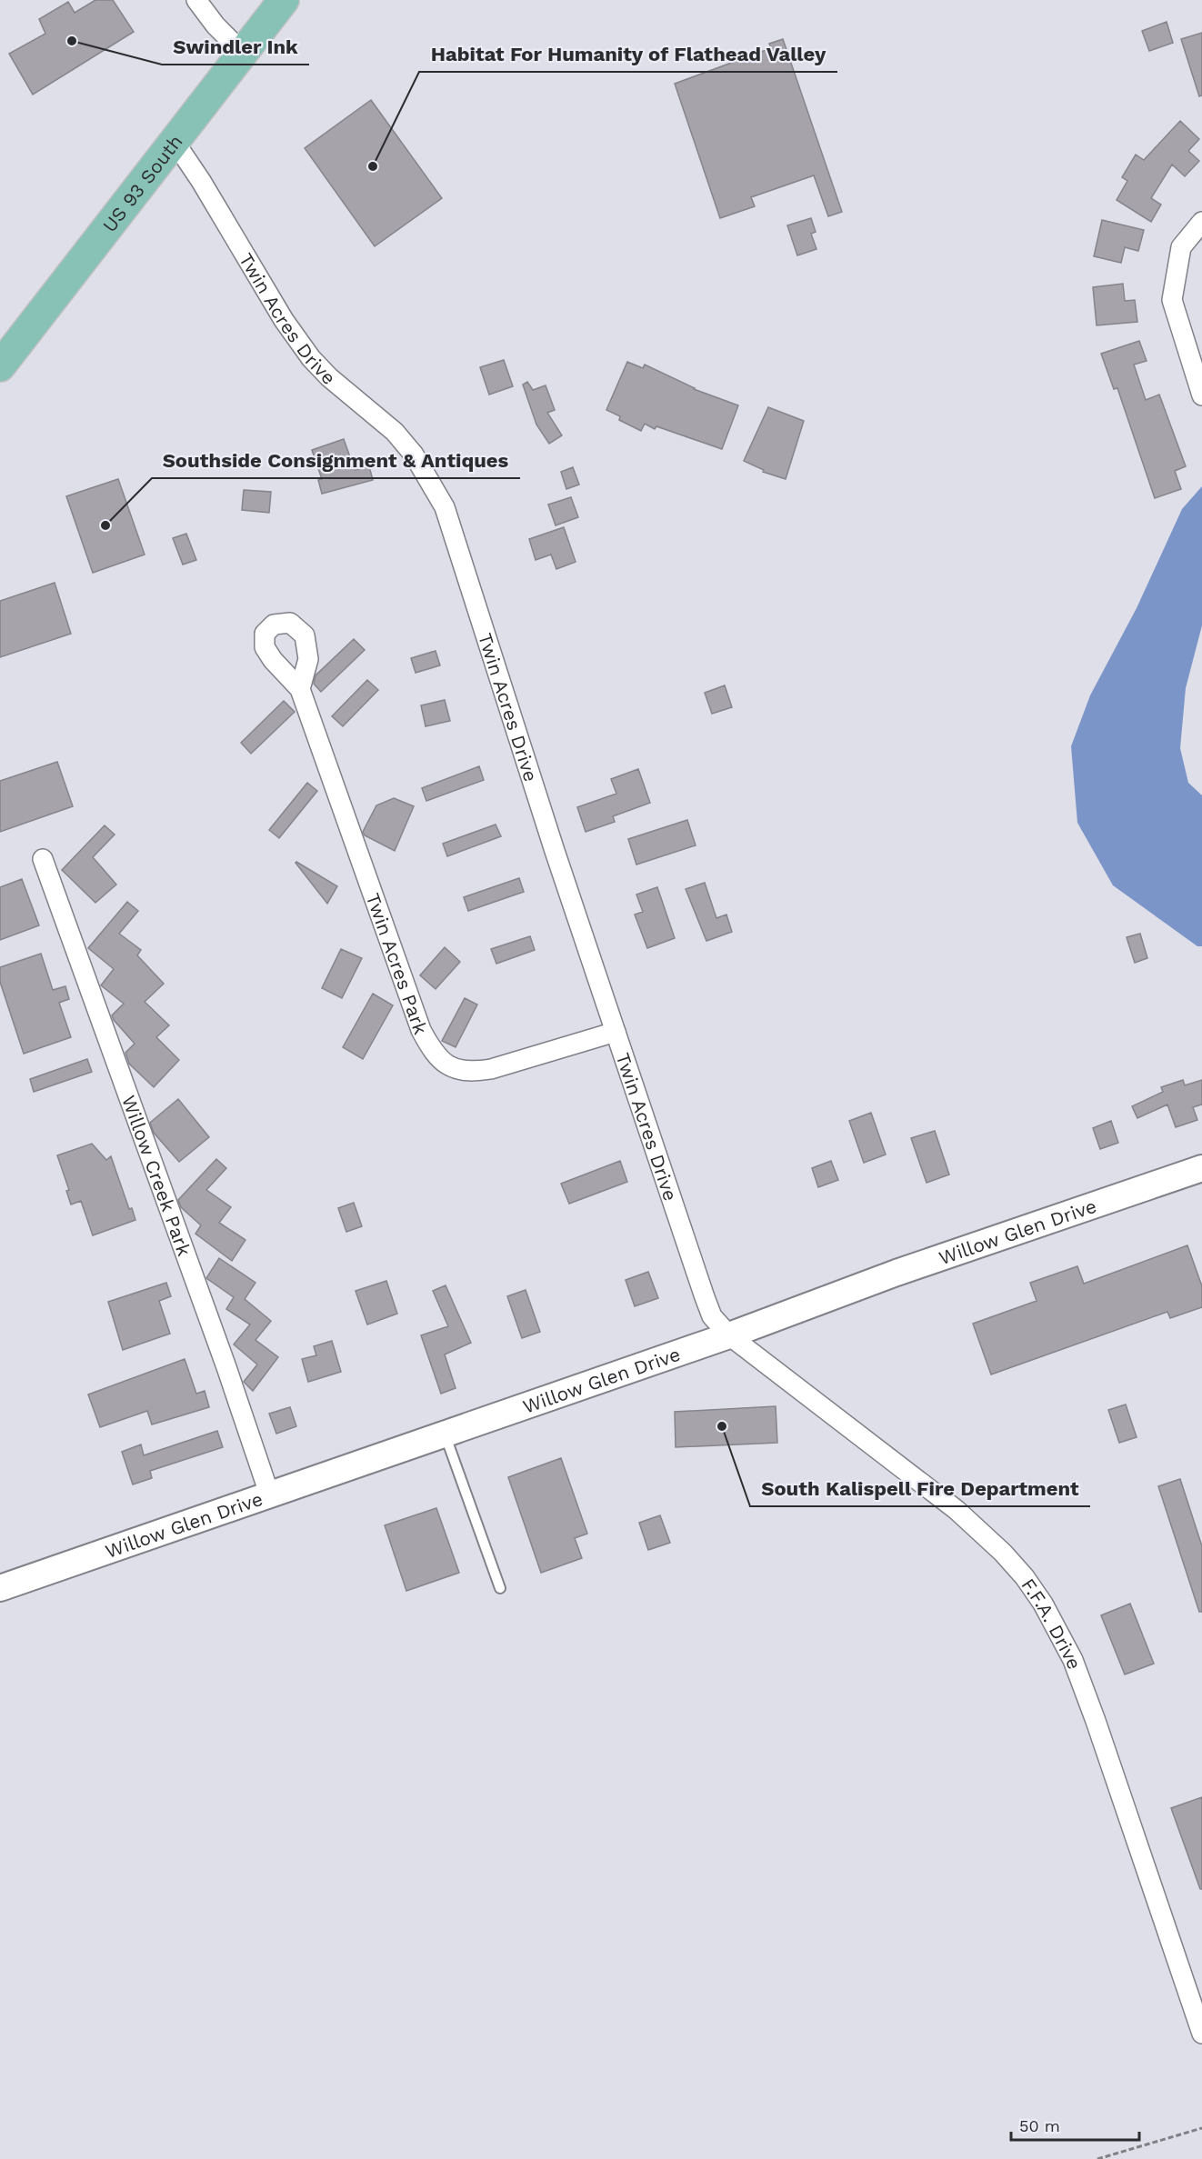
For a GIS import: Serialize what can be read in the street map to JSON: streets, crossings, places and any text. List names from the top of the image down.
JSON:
{
  "streets": {
    "main road": ["US 93 South", "Willow Glen Drive"],
    "street": [
      "Twin Acres Drive",
      "Twin Acres Park",
      "Willow Creek Park",
      "F.F.A. Drive"
    ]
  },
  "crossings": [
    ["US 93 South", "Twin Acres Drive"],
    ["Twin Acres Drive", "Twin Acres Park"],
    ["Twin Acres Drive", "Willow Glen Drive"],
    ["Twin Acres Drive", "F.F.A. Drive"],
    ["Willow Creek Park", "Willow Glen Drive"],
    ["Willow Glen Drive", "F.F.A. Drive"]
  ],
  "places": [
    "Swindler Ink",
    "Habitat For Humanity of Flathead Valley",
    "Southside Consignment & Antiques",
    "South Kalispell Fire Department"
  ],
  "scale_bar": "50 m"
}
